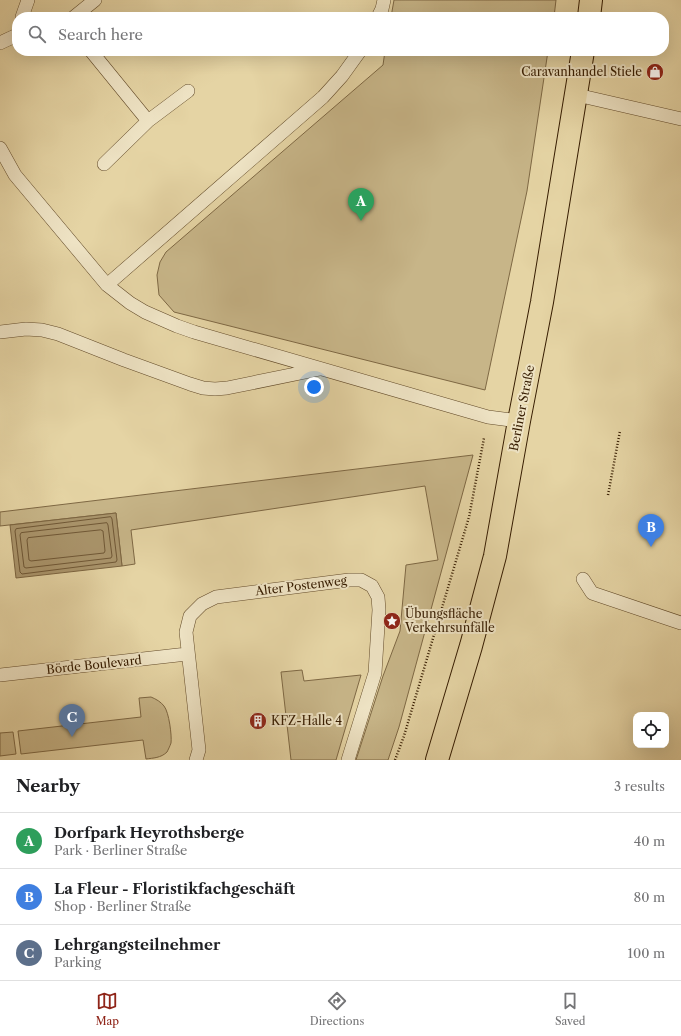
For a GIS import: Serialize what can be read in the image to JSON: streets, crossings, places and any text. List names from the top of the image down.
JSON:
{
  "streets": {
    "main road": ["Berliner Straße"],
    "lane": ["Alter Postenweg", "Börde Boulevard"]
  },
  "crossings": [
    ["Alter Postenweg", "Börde Boulevard"]
  ],
  "places": {
    "shop": ["Caravanhandel Stiele"],
    "place": ["Übungsfläche Verkehrsunfälle"],
    "building": ["KFZ-Halle 4"]
  },
  "page": {
    "search": "Search here",
    "pins": ["A", "B", "C"],
    "heading": ["Nearby", "3 results"],
    "list": [
      {
        "mark": "A",
        "name": "Dorfpark Heyrothsberge",
        "note": "Park · Berliner Straße",
        "value": "40 m"
      },
      {
        "mark": "B",
        "name": "La Fleur - Floristikfachgeschäft",
        "note": "Shop · Berliner Straße",
        "value": "80 m"
      },
      {
        "mark": "C",
        "name": "Lehrgangsteilnehmer",
        "note": "Parking",
        "value": "100 m"
      }
    ],
    "nav": ["Map", "Directions", "Saved"]
  }
}
